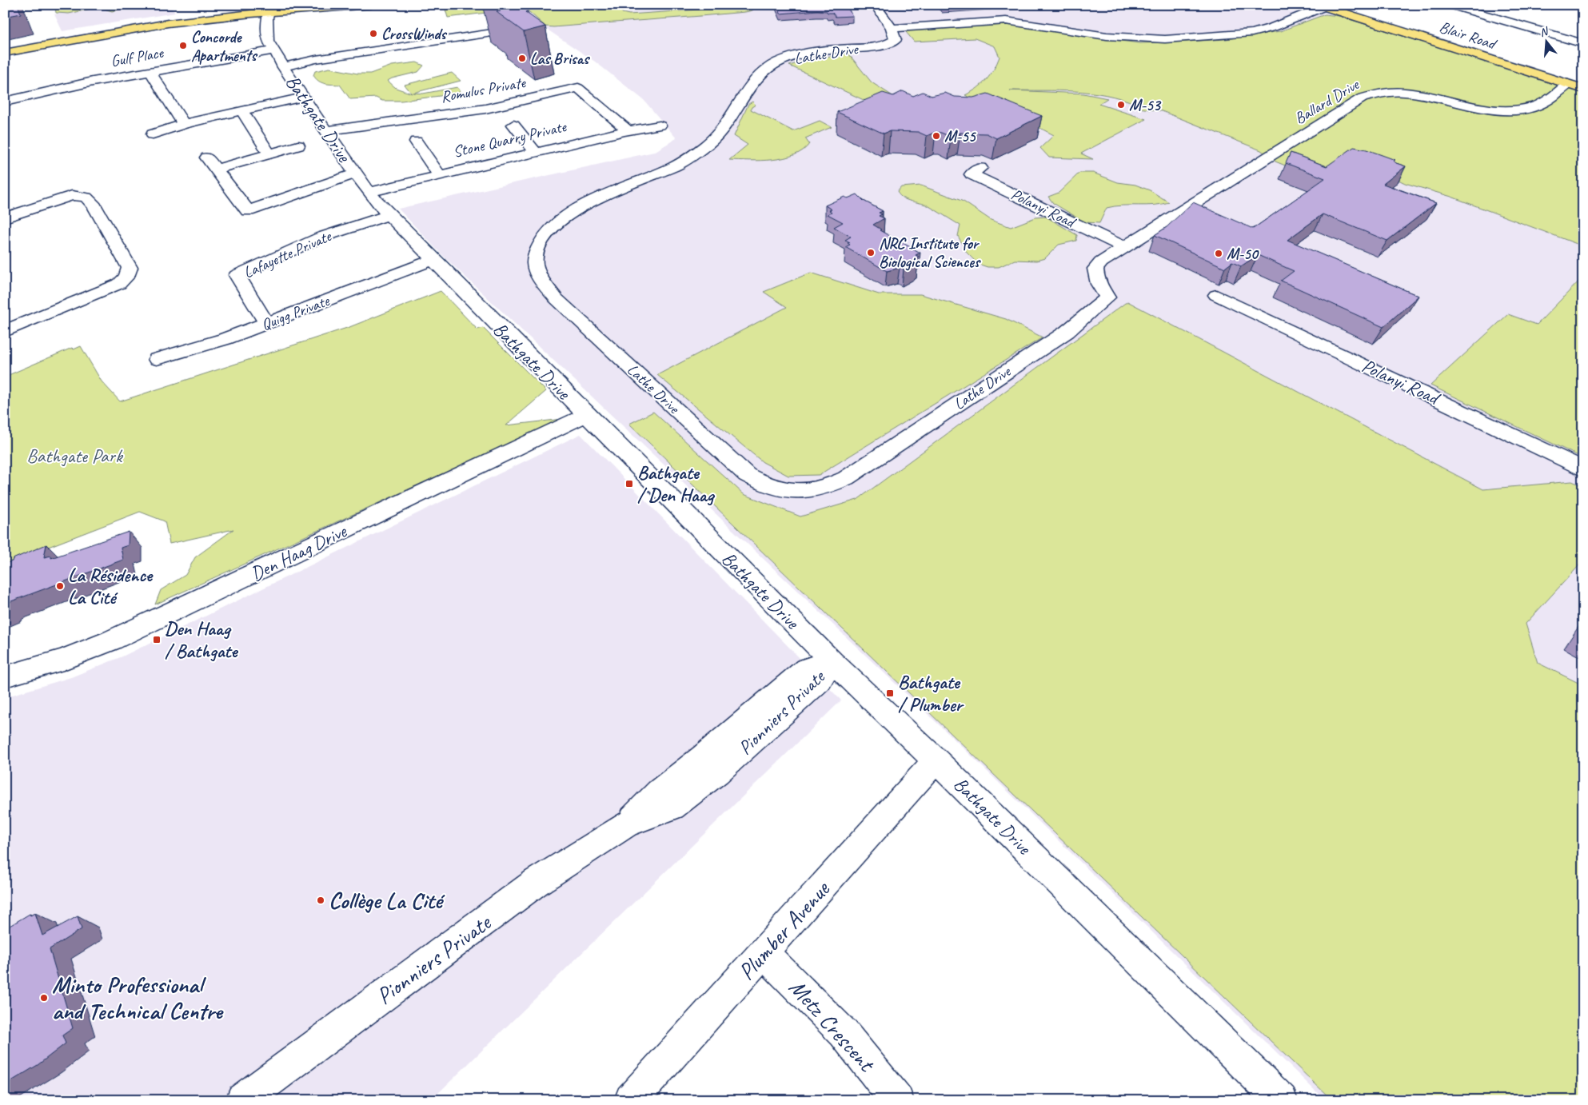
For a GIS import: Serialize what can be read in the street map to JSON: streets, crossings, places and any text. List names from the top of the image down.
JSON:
{
  "streets": {
    "main road": ["Blair Road"],
    "street": [
      "Lathe Drive",
      "Gulf Place",
      "Romulus Private",
      "Ballard Drive",
      "Bathgate Drive",
      "Stone Quarry Private",
      "Polanyi Road",
      "Lafayette Private",
      "Quigg Private",
      "Den Haag Drive",
      "Pionniers Private",
      "Plumber Avenue",
      "Metz Crescent"
    ]
  },
  "crossings": [
    ["Blair Road", "Ballard Drive"],
    ["Lathe Drive", "Ballard Drive"],
    ["Lathe Drive", "Polanyi Road"],
    ["Gulf Place", "Bathgate Drive"],
    ["Romulus Private", "Bathgate Drive"],
    ["Romulus Private", "Stone Quarry Private"],
    ["Ballard Drive", "Polanyi Road"],
    ["Bathgate Drive", "Stone Quarry Private"],
    ["Bathgate Drive", "Lafayette Private"],
    ["Bathgate Drive", "Quigg Private"],
    ["Bathgate Drive", "Den Haag Drive"],
    ["Bathgate Drive", "Pionniers Private"],
    ["Bathgate Drive", "Plumber Avenue"],
    ["Lafayette Private", "Quigg Private"],
    ["Plumber Avenue", "Metz Crescent"]
  ],
  "parks": ["Bathgate Park"],
  "places": {
    "other": [
      "CrossWinds",
      "Concorde Apartments",
      "Las Brisas",
      "M-53",
      "M-55",
      "NRC Institute for Biological Sciences",
      "M-50",
      "La Résidence La Cité",
      "Collège La Cité",
      "Minto Professional and Technical Centre"
    ],
    "transit": ["Bathgate / Den Haag", "Den Haag / Bathgate", "Bathgate / Plumber"]
  },
  "north": "top"
}
